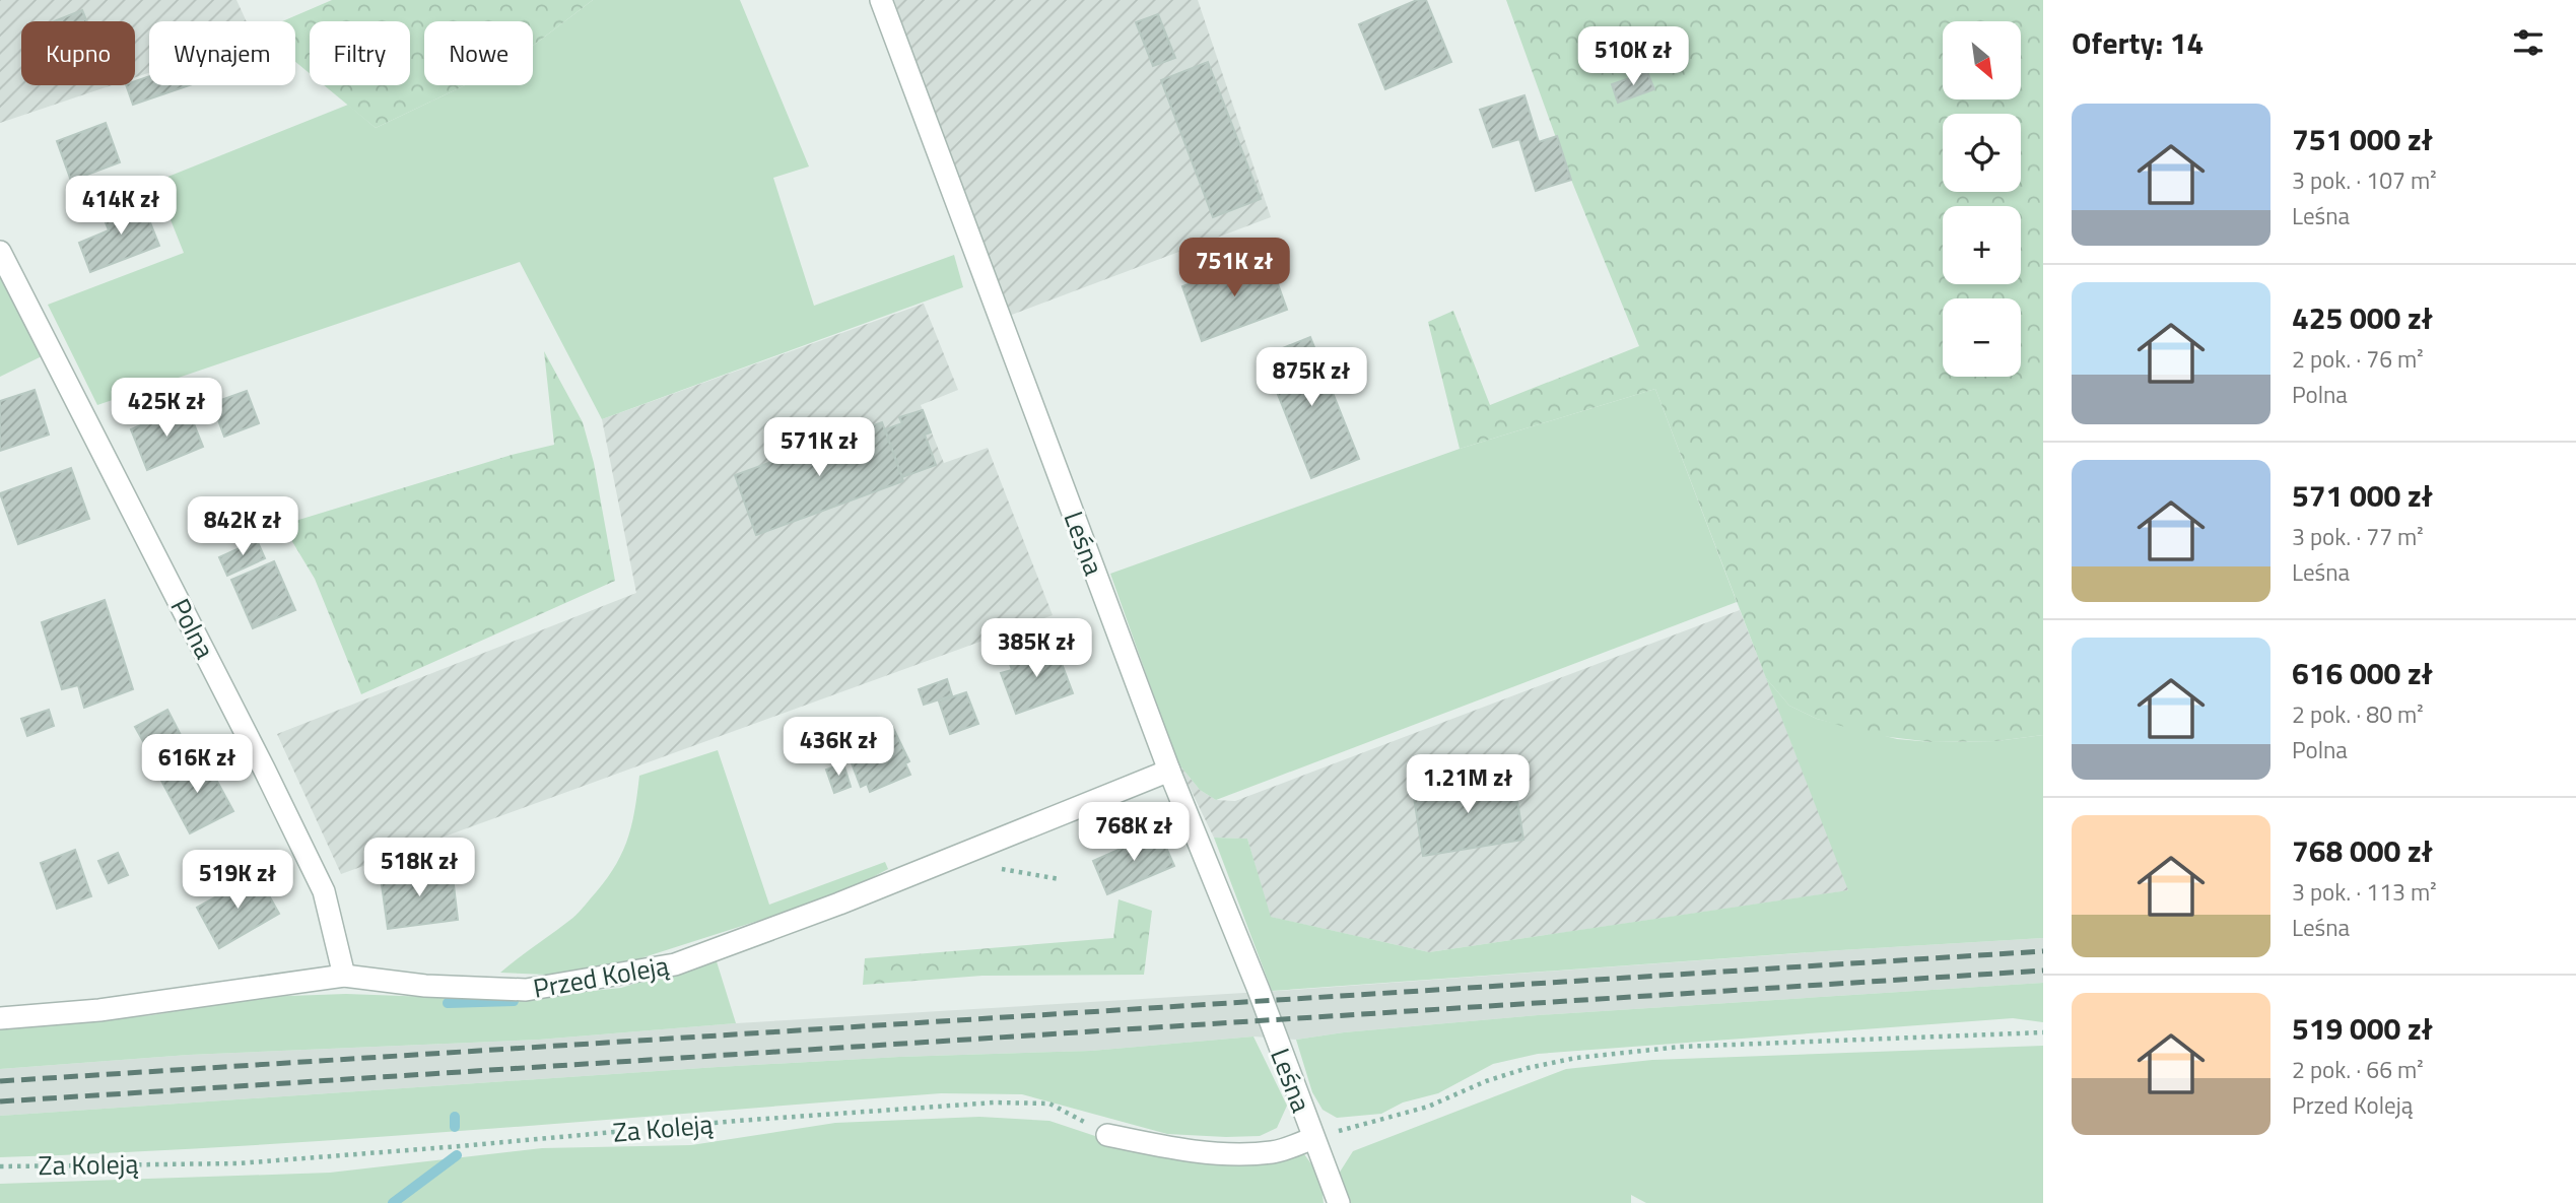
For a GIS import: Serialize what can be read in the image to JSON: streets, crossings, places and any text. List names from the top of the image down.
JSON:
{
  "streets": {
    "street": ["Leśna", "Polna", "Przed Koleją"],
    "path": ["Za Koleją"]
  },
  "crossings": [
    ["Leśna", "Przed Koleją"],
    ["Polna", "Przed Koleją"]
  ],
  "north": "bottom right",
  "page": {
    "heading": "Oferty: 14",
    "map_buttons": ["+", "−"],
    "chip": [
      "Kupno",
      "Wynajem",
      "Filtry",
      "Nowe"
    ],
    "price": [
      "510K zł",
      "414K zł",
      "751K zł",
      "875K zł",
      "425K zł",
      "571K zł",
      "842K zł",
      "385K zł",
      "436K zł",
      "616K zł",
      "1.21M zł",
      "768K zł",
      "518K zł",
      "519K zł"
    ],
    "list": [
      {
        "name": "751 000 zł",
        "note": "3 pok. · 107 m² · Leśna"
      },
      {
        "name": "425 000 zł",
        "note": "2 pok. · 76 m² · Polna"
      },
      {
        "name": "571 000 zł",
        "note": "3 pok. · 77 m² · Leśna"
      },
      {
        "name": "616 000 zł",
        "note": "2 pok. · 80 m² · Polna"
      },
      {
        "name": "768 000 zł",
        "note": "3 pok. · 113 m² · Leśna"
      },
      {
        "name": "519 000 zł",
        "note": "2 pok. · 66 m² · Przed Koleją"
      }
    ]
  }
}
